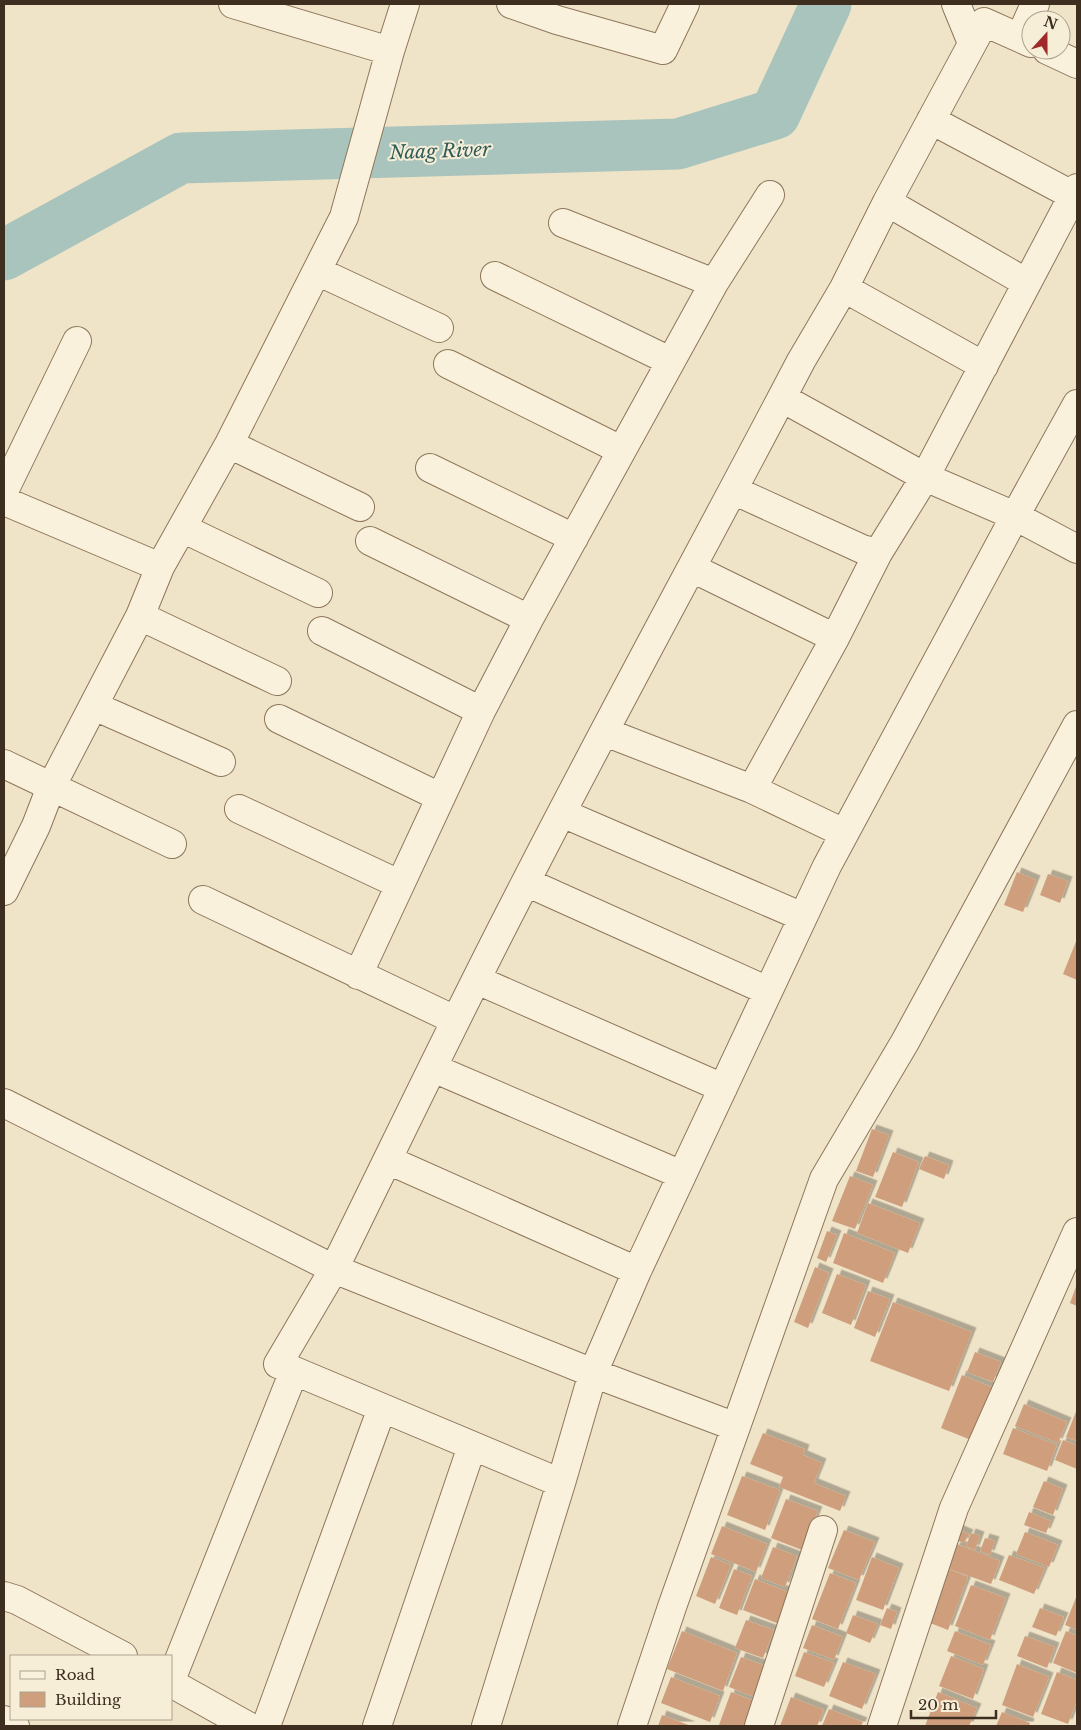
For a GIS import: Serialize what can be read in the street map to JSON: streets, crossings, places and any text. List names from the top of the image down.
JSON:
{
  "water": ["Naag River"],
  "legend": ["Road", "Building"],
  "scale_bar": "20 m",
  "north": "top"
}
